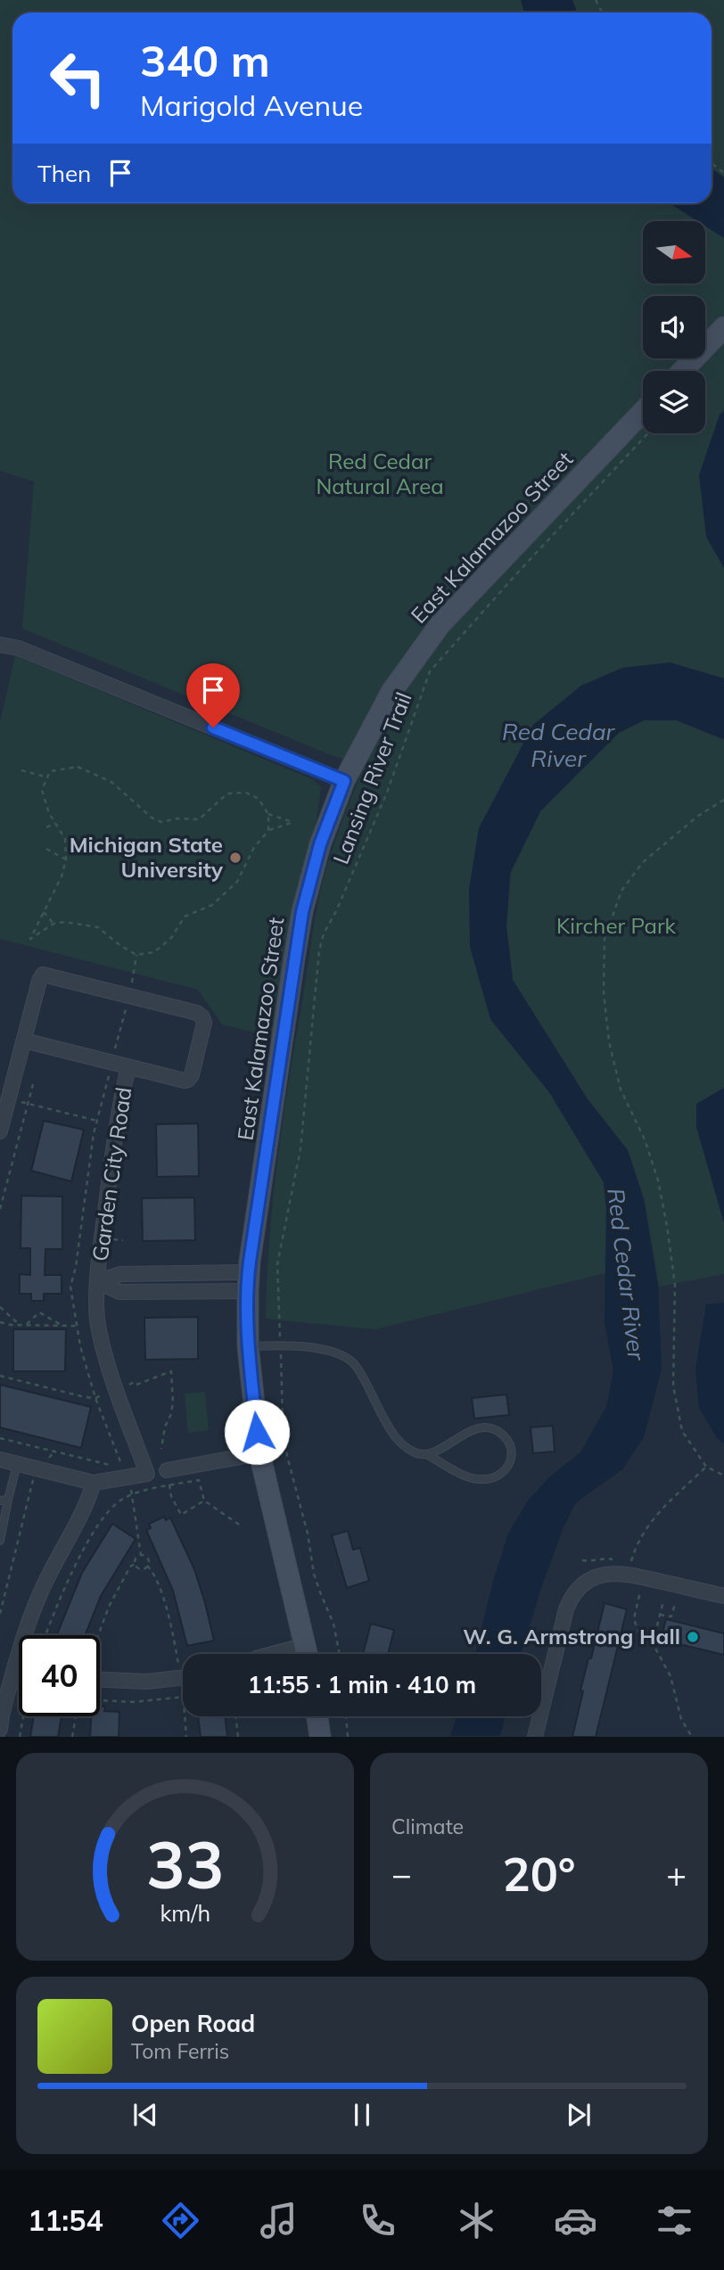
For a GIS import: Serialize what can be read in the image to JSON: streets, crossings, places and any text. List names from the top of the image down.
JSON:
{
  "streets": {
    "street": ["East Kalamazoo Street", "Garden City Road"],
    "path": ["Lansing River Trail"]
  },
  "crossings": [
    ["East Kalamazoo Street", "Garden City Road"]
  ],
  "water": ["Red Cedar River"],
  "parks": ["Red Cedar Natural Area", "Kircher Park"],
  "places": ["Michigan State University", "W. G. Armstrong Hall"],
  "north": "right",
  "page": {
    "turn": ["340 m", "Marigold Avenue"],
    "then": "Then",
    "limit": "40",
    "trip": "11:55 · 1 min · 410 m",
    "tile": "Climate",
    "heat": ["−", "20°", "+"],
    "song": ["Open Road", "Tom Ferris"],
    "tabs": "11:54",
    "gauge": ["33", "km/h"]
  }
}
